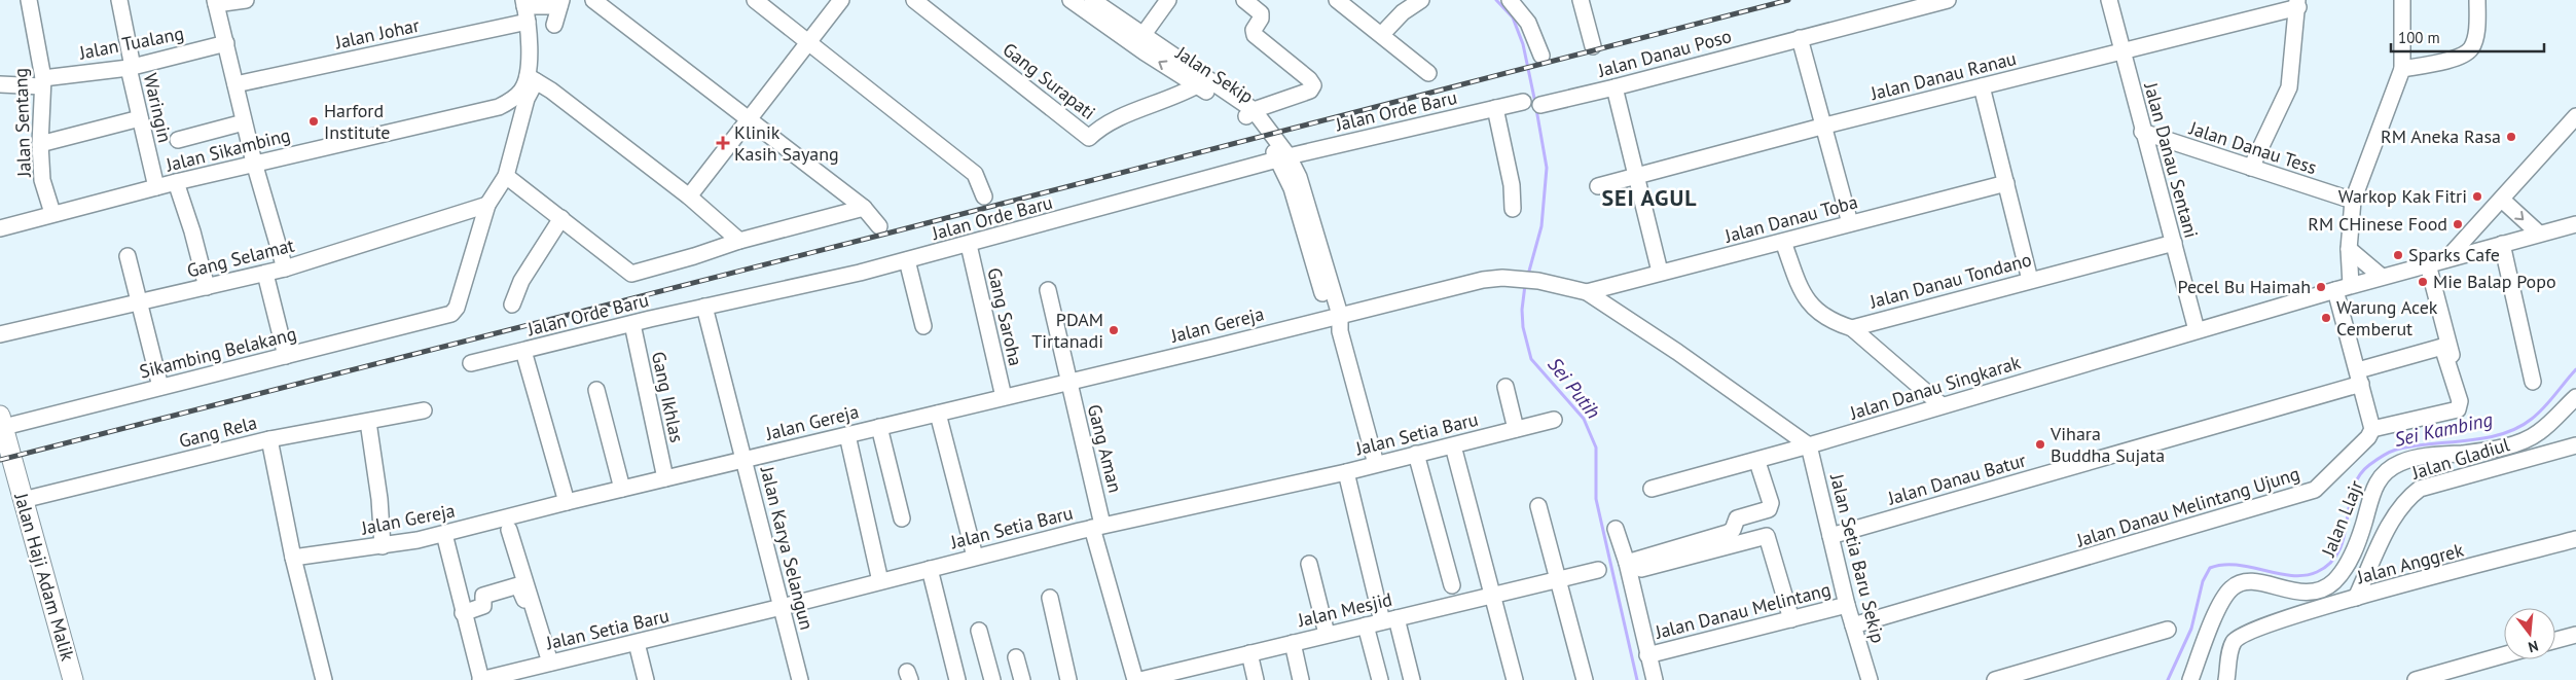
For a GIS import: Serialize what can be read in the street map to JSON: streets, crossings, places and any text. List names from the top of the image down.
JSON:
{
  "streets": {
    "main road": ["Jalan Haji Adam Malik"],
    "street": [
      "Jalan Johar",
      "Jalan Tualang",
      "Jalan Danau Poso",
      "Jalan Sekip",
      "Jalan Danau Ranau",
      "Gang Surapati",
      "Waringin",
      "Jalan Orde Baru",
      "Jalan Sentang",
      "Jalan Danau Tess",
      "Jalan Sikambing",
      "Jalan Danau Sentani",
      "Jalan Danau Toba",
      "Gang Selamat",
      "Jalan Danau Tondano",
      "Gang Saroha",
      "Jalan Gereja",
      "Sikambing Belakang",
      "Jalan Danau Singkarak",
      "Gang Ikhlas",
      "Gang Rela",
      "Jalan Setia Baru",
      "Gang Aman",
      "Jalan Gladiul",
      "Jalan Danau Batur",
      "Jalan Danau Melintang Ujung",
      "Jalan Llajr",
      "Jalan Karya Selangun",
      "Jalan Setia Baru Sekip",
      "Jalan Anggrek",
      "Jalan Mesjid",
      "Jalan Danau Melintang"
    ]
  },
  "crossings": [
    ["Jalan Johar", "Jalan Sikambing"],
    ["Jalan Tualang", "Waringin"],
    ["Jalan Tualang", "Jalan Sentang"],
    ["Jalan Sekip", "Gang Surapati"],
    ["Jalan Sekip", "Jalan Orde Baru"],
    ["Jalan Sekip", "Jalan Gereja"],
    ["Jalan Sekip", "Jalan Setia Baru"],
    ["Jalan Danau Ranau", "Jalan Danau Sentani"],
    ["Waringin", "Jalan Sikambing"],
    ["Jalan Orde Baru", "Gang Saroha"],
    ["Jalan Orde Baru", "Gang Ikhlas"],
    ["Jalan Orde Baru", "Jalan Karya Selangun"],
    ["Jalan Sentang", "Jalan Sikambing"],
    ["Jalan Danau Tess", "Jalan Danau Sentani"],
    ["Jalan Danau Sentani", "Jalan Danau Tondano"],
    ["Jalan Danau Sentani", "Jalan Danau Singkarak"],
    ["Jalan Danau Toba", "Jalan Danau Tondano"],
    ["Gang Selamat", "Sikambing Belakang"],
    ["Gang Saroha", "Jalan Gereja"],
    ["Jalan Gereja", "Gang Ikhlas"],
    ["Jalan Gereja", "Gang Aman"],
    ["Jalan Gereja", "Jalan Karya Selangun"],
    ["Sikambing Belakang", "Jalan Haji Adam Malik"],
    ["Jalan Danau Singkarak", "Jalan Setia Baru Sekip"],
    ["Gang Rela", "Jalan Haji Adam Malik"],
    ["Jalan Setia Baru", "Gang Aman"],
    ["Jalan Setia Baru", "Jalan Karya Selangun"],
    ["Gang Aman", "Jalan Mesjid"],
    ["Jalan Gladiul", "Jalan Anggrek"],
    ["Jalan Danau Batur", "Jalan Danau Melintang Ujung"],
    ["Jalan Danau Batur", "Jalan Setia Baru Sekip"],
    ["Jalan Danau Melintang Ujung", "Jalan Setia Baru Sekip"],
    ["Jalan Setia Baru Sekip", "Jalan Danau Melintang"]
  ],
  "districts": ["SEI AGUL"],
  "water": ["Sei Putih", "Sei Kambing"],
  "places": {
    "other": [
      "Harford Institute",
      "RM Aneka Rasa",
      "Warkop Kak Fitri",
      "RM CHinese Food",
      "Sparks Cafe",
      "Mie Balap Popo",
      "Pecel Bu Haimah",
      "Warung Acek Cemberut",
      "PDAM Tirtanadi",
      "Vihara Buddha Sujata"
    ],
    "health": ["Klinik Kasih Sayang"]
  },
  "scale_bar": "100 m",
  "north": "bottom"
}
